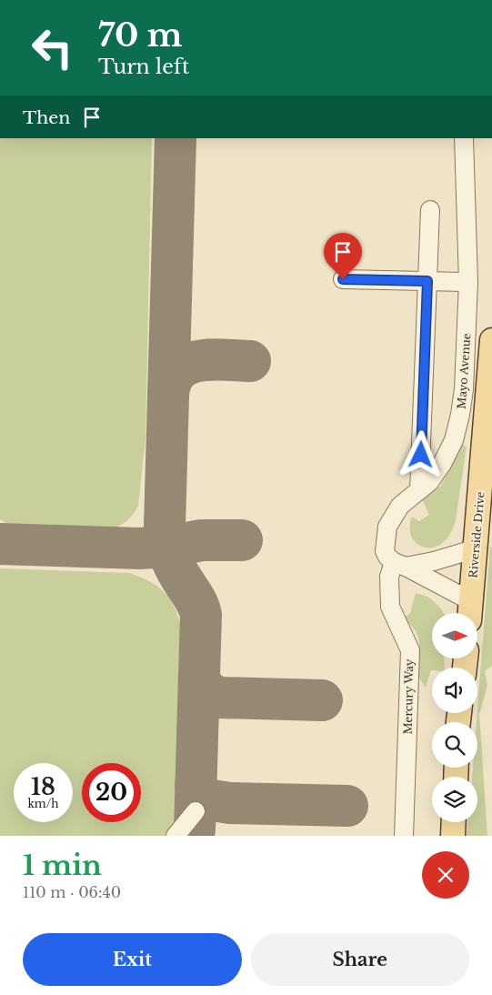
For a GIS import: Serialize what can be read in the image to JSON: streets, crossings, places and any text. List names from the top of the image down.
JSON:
{
  "streets": {
    "main road": ["Riverside Drive"],
    "street": ["Mayo Avenue", "Mercury Way"]
  },
  "crossings": [
    ["Mayo Avenue", "Mercury Way"]
  ],
  "north": "right",
  "page": {
    "turn": ["70 m", "Turn left"],
    "then": "Then",
    "speed": "18 km/h",
    "limit": "20",
    "heading": ["1 min", "110 m · 06:40"],
    "buttons": ["Exit", "Share"]
  }
}
